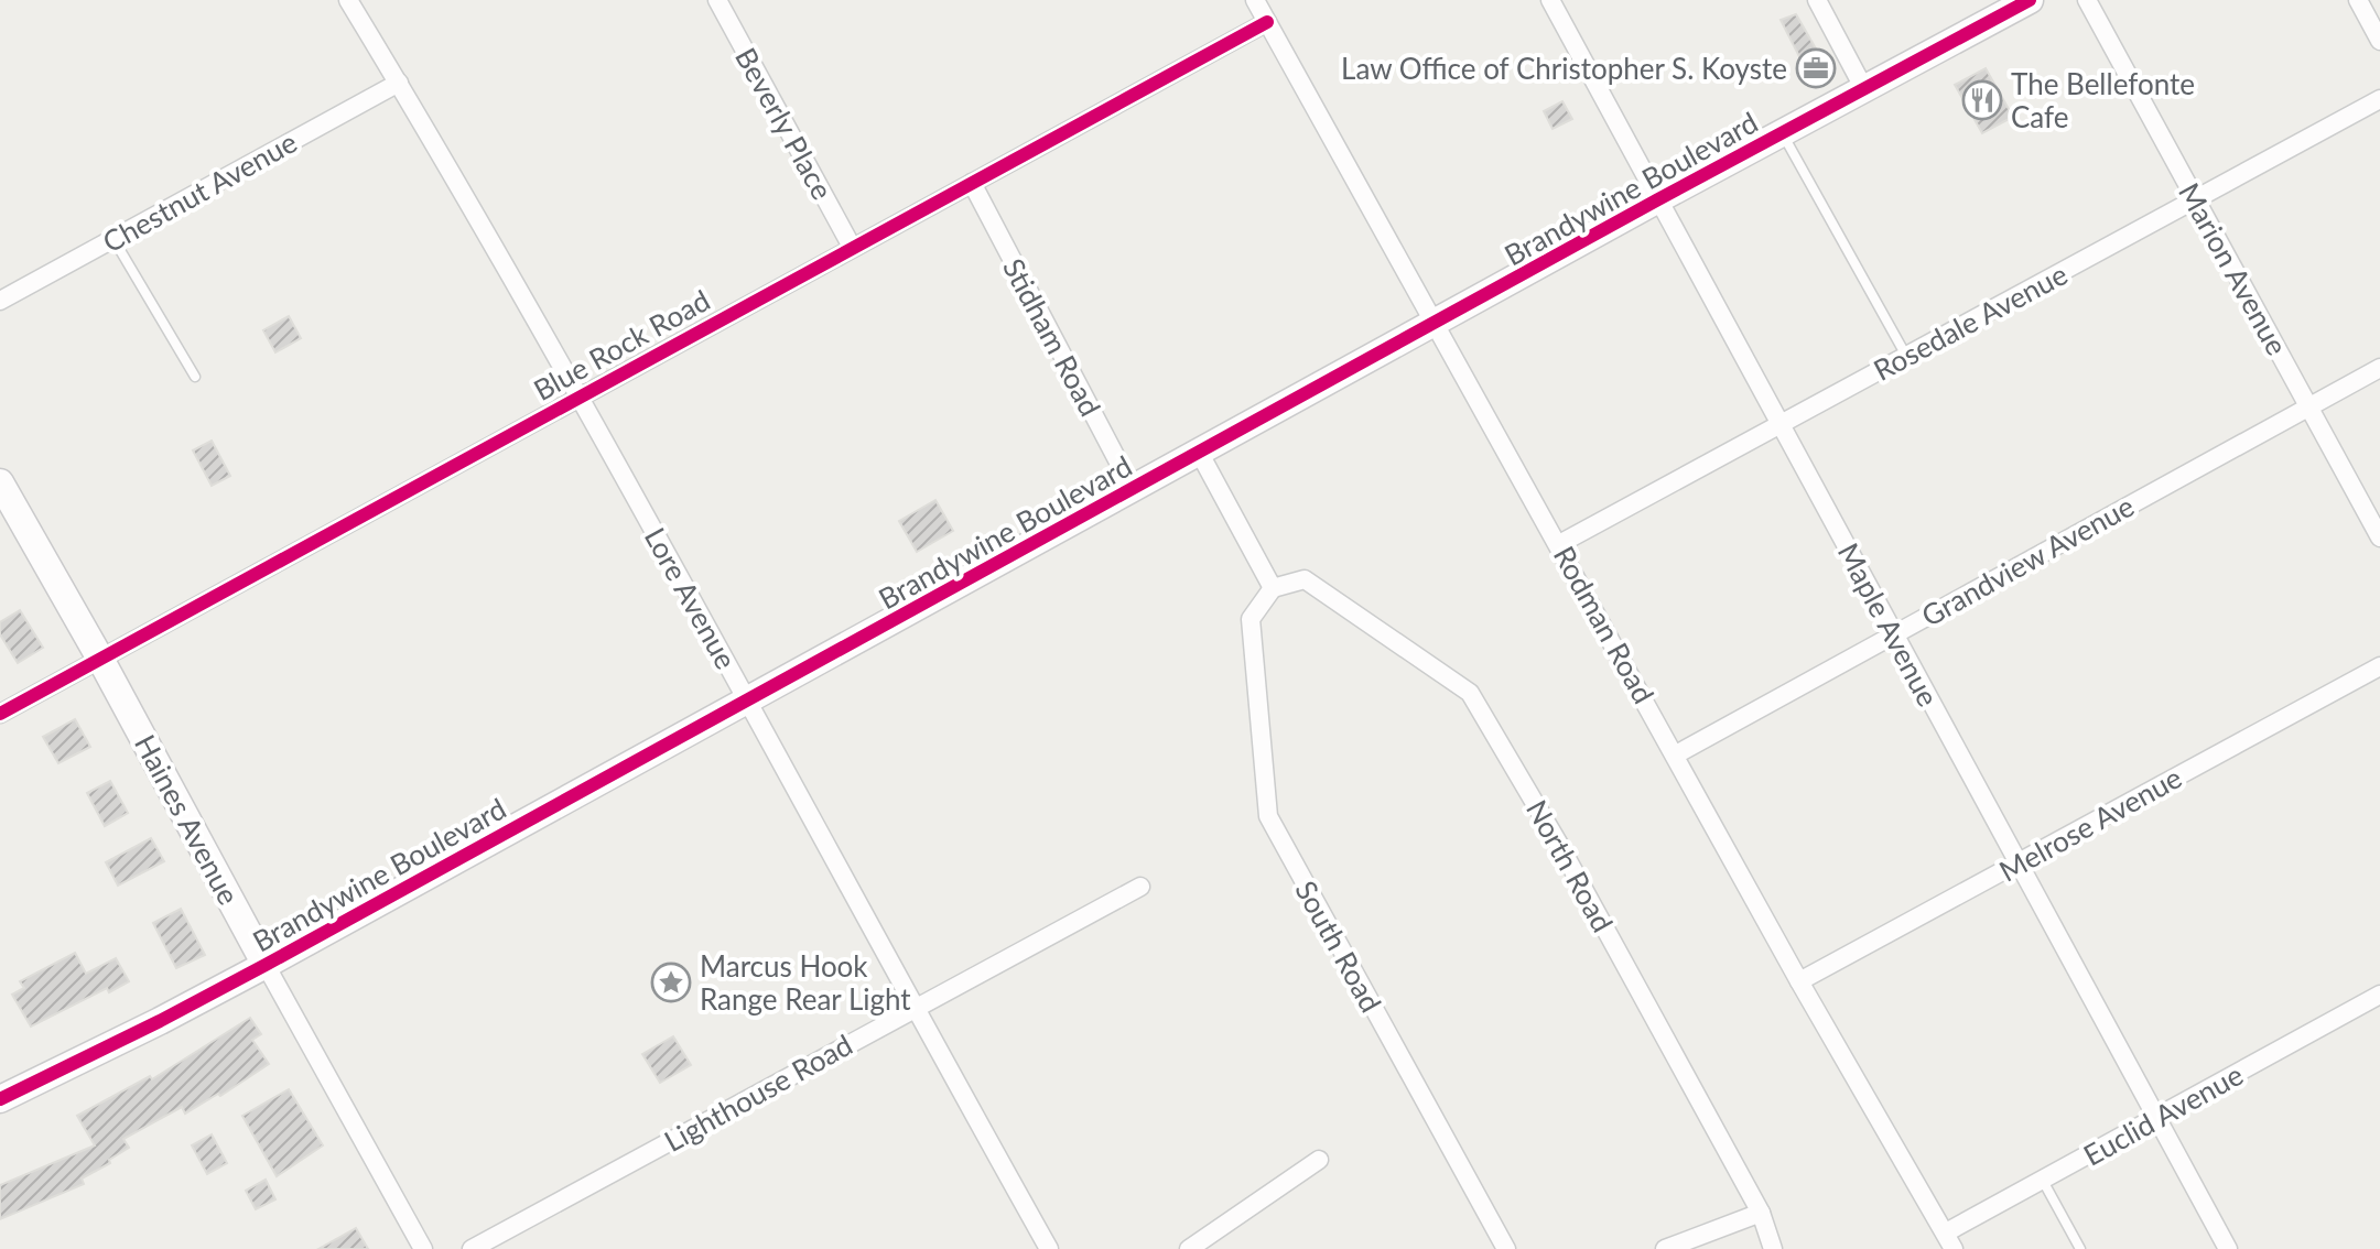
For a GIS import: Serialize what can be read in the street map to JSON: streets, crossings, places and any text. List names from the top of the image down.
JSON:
{
  "streets": {
    "street": [
      "Beverly Place",
      "Brandywine Boulevard",
      "Chestnut Avenue",
      "Marion Avenue",
      "Rosedale Avenue",
      "Stidham Road",
      "Blue Rock Road",
      "Grandview Avenue",
      "Lore Avenue",
      "Rodman Road",
      "Maple Avenue",
      "Haines Avenue",
      "Melrose Avenue",
      "North Road",
      "South Road",
      "Lighthouse Road",
      "Euclid Avenue"
    ]
  },
  "crossings": [
    ["Beverly Place", "Blue Rock Road"],
    ["Brandywine Boulevard", "Stidham Road"],
    ["Brandywine Boulevard", "Lore Avenue"],
    ["Brandywine Boulevard", "Rodman Road"],
    ["Brandywine Boulevard", "Maple Avenue"],
    ["Brandywine Boulevard", "Haines Avenue"],
    ["Chestnut Avenue", "Lore Avenue"],
    ["Marion Avenue", "Rosedale Avenue"],
    ["Marion Avenue", "Grandview Avenue"],
    ["Rosedale Avenue", "Rodman Road"],
    ["Rosedale Avenue", "Maple Avenue"],
    ["Stidham Road", "Blue Rock Road"],
    ["Blue Rock Road", "Lore Avenue"],
    ["Blue Rock Road", "Rodman Road"],
    ["Blue Rock Road", "Haines Avenue"],
    ["Grandview Avenue", "Rodman Road"],
    ["Grandview Avenue", "Maple Avenue"],
    ["Lore Avenue", "Lighthouse Road"],
    ["Rodman Road", "Melrose Avenue"],
    ["Rodman Road", "Euclid Avenue"],
    ["Maple Avenue", "Melrose Avenue"],
    ["Maple Avenue", "Euclid Avenue"],
    ["North Road", "South Road"]
  ],
  "places": {
    "office": ["Law Office of Christopher S. Koyste"],
    "restaurant": ["The Bellefonte Cafe"],
    "place": ["Marcus Hook Range Rear Light"]
  }
}
